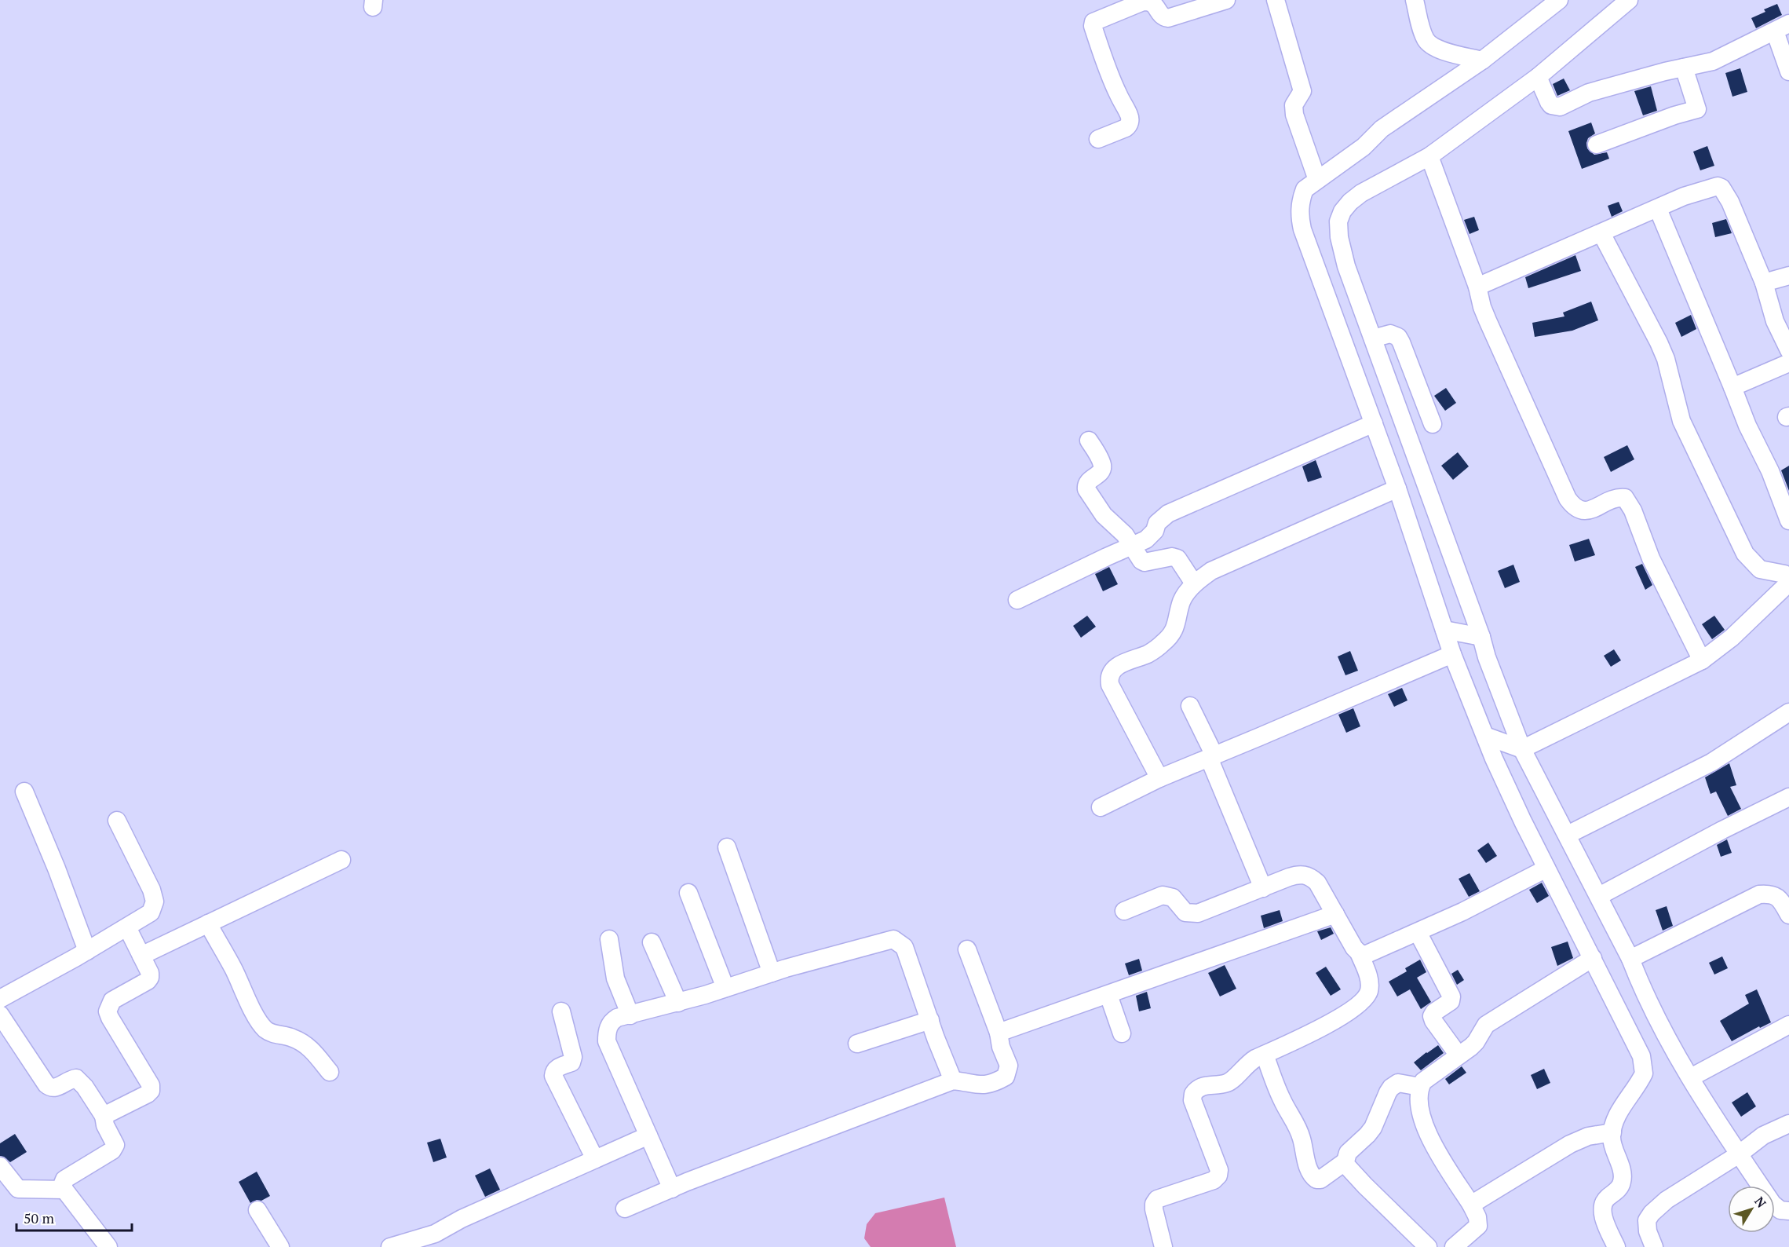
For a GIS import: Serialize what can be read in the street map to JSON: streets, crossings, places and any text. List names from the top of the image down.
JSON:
{
  "scale_bar": "50 m",
  "north": "top right"
}
